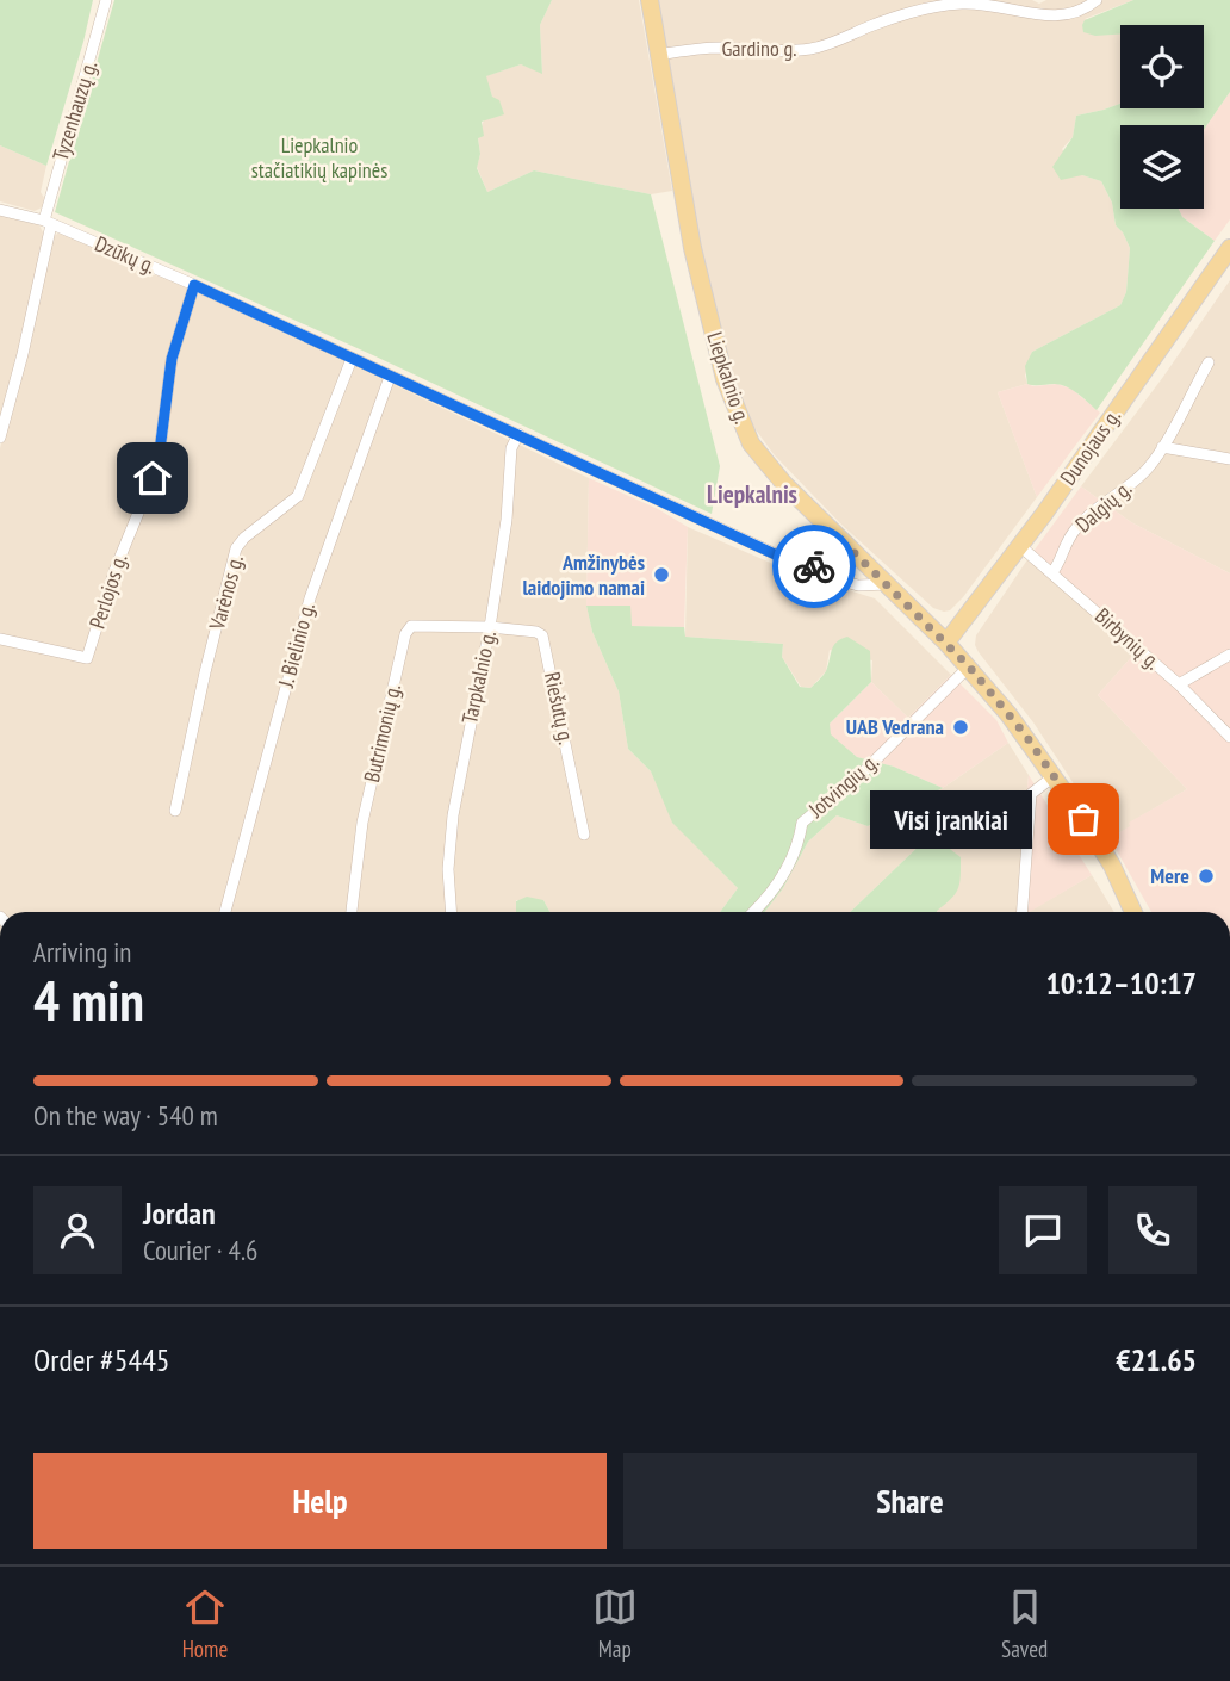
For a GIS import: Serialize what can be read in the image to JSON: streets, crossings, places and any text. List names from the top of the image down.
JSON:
{
  "streets": {
    "main road": ["Liepkalnio g.", "Dunojaus g."],
    "street": [
      "Gardino g.",
      "Tyzenhauzų g.",
      "Dzūkų g.",
      "Dalgių g.",
      "Perlojos g.",
      "Varėnos g.",
      "Birbynių g.",
      "J. Bielinio g.",
      "Tarpkalnio g.",
      "Riešutų g.",
      "Butrimonių g.",
      "Jotvingių g."
    ]
  },
  "crossings": [
    ["Gardino g.", "Liepkalnio g."],
    ["Tyzenhauzų g.", "Dzūkų g."],
    ["Dzūkų g.", "Liepkalnio g."],
    ["Dzūkų g.", "Perlojos g."],
    ["Dzūkų g.", "Varėnos g."],
    ["Dzūkų g.", "J. Bielinio g."],
    ["Dzūkų g.", "Tarpkalnio g."],
    ["Liepkalnio g.", "Dunojaus g."],
    ["Liepkalnio g.", "Jotvingių g."],
    ["Dunojaus g.", "Birbynių g."],
    ["Dalgių g.", "Birbynių g."],
    ["Tarpkalnio g.", "Riešutų g."],
    ["Tarpkalnio g.", "Butrimonių g."],
    ["Riešutų g.", "Butrimonių g."]
  ],
  "districts": ["Liepkalnis"],
  "parks": ["Liepkalnio stačiatikių kapinės"],
  "places": [
    "Amžinybės laidojimo namai",
    "UAB Vedrana",
    "Visi įrankiai",
    "Mere"
  ],
  "page": {
    "bubble": "Visi įrankiai",
    "heading": ["4 min", "Arriving in", "10:12–10:17"],
    "panel": [
      "Jordan",
      "Courier · 4.6",
      "Order #5445",
      "€21.65"
    ],
    "bar": "On the way · 540 m",
    "buttons": ["Help", "Share"],
    "tabs": ["Home", "Map", "Saved"]
  }
}
